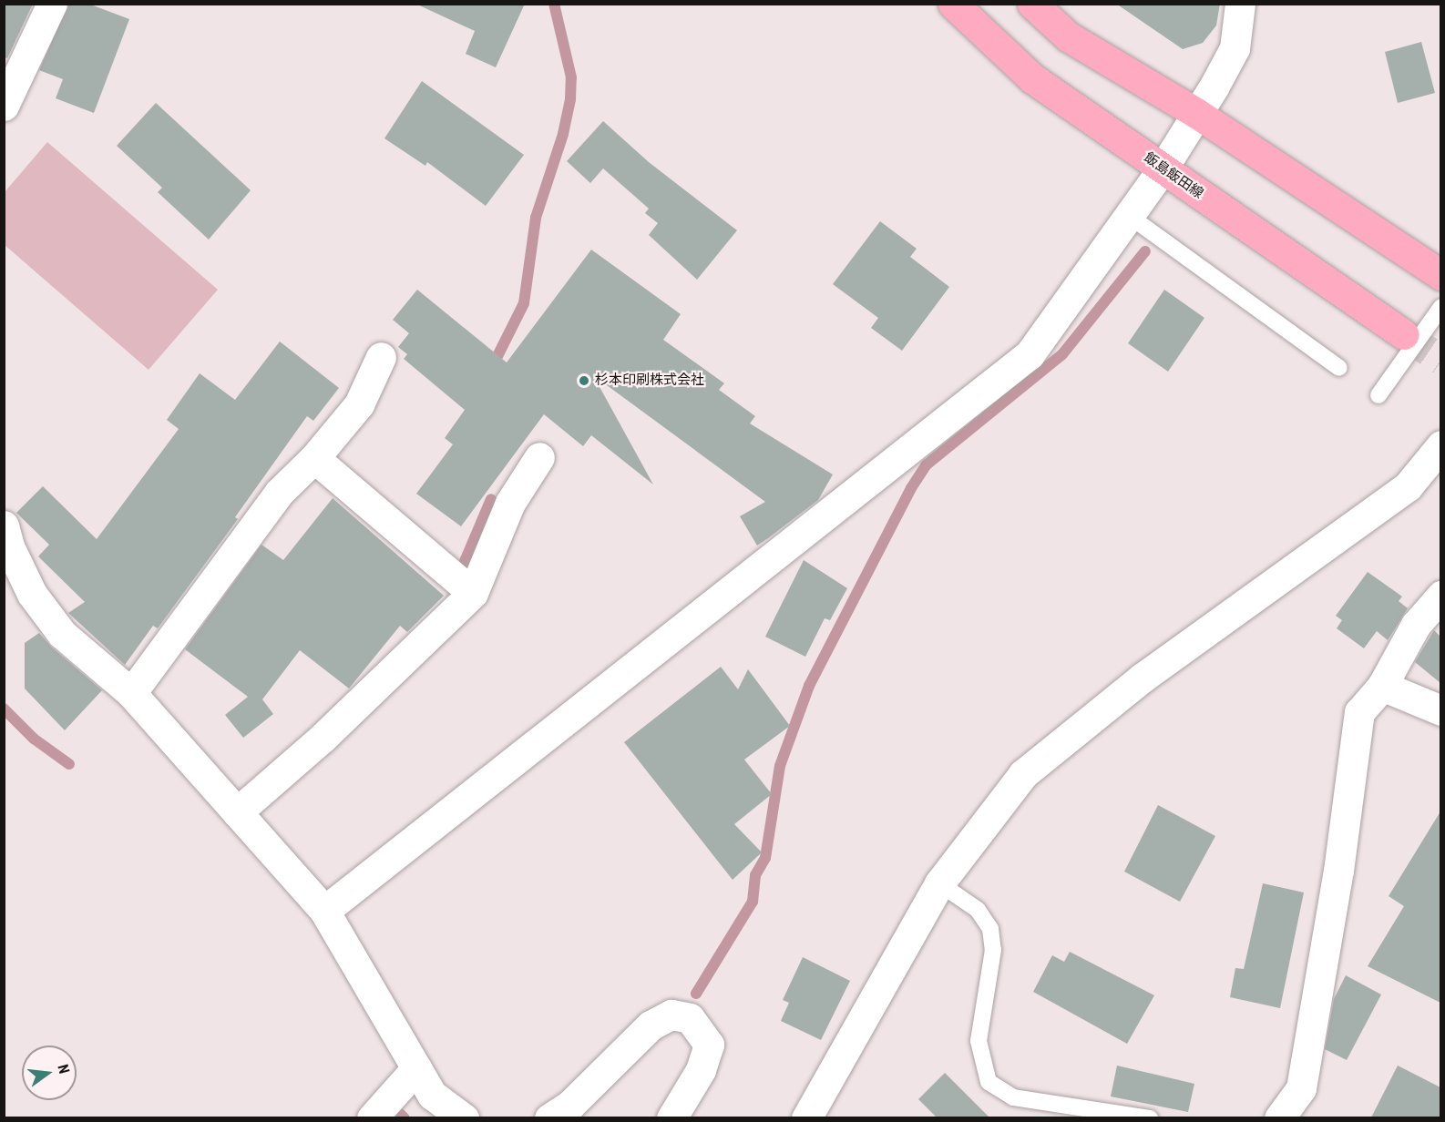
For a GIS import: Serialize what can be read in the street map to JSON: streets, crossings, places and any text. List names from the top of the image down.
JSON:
{
  "streets": {
    "main road": ["飯島飯田線"]
  },
  "places": ["杉本印刷株式会社"],
  "north": "right"
}
